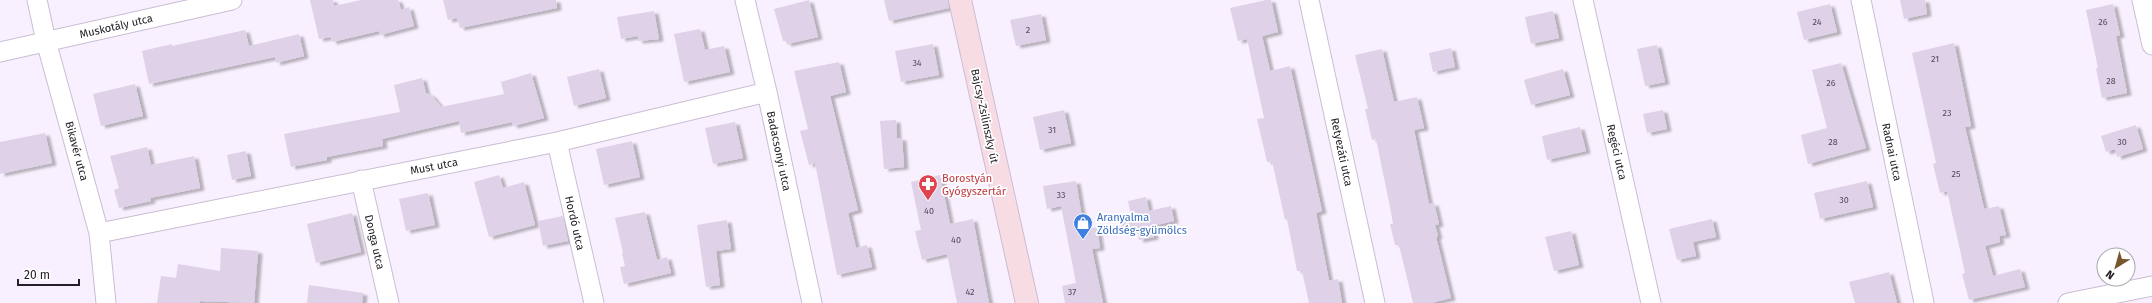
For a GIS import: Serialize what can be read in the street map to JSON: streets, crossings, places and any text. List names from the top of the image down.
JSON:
{
  "streets": {
    "main road": ["Bajcsy-Zsilinszky út"],
    "street": [
      "Muskotály utca",
      "Bikavér utca",
      "Badacsonyi utca",
      "Retyezáti utca",
      "Regéci utca",
      "Radnai utca",
      "Must utca",
      "Hordó utca",
      "Donga utca"
    ]
  },
  "crossings": [
    ["Muskotály utca", "Bikavér utca"],
    ["Bikavér utca", "Must utca"],
    ["Badacsonyi utca", "Must utca"],
    ["Must utca", "Hordó utca"],
    ["Must utca", "Donga utca"]
  ],
  "places": {
    "pharmacy": ["Borostyán Gyógyszertár"],
    "shop": ["Aranyalma Zöldség-gyümölcs"]
  },
  "house_numbers": [
    "24",
    "26",
    "2",
    "21",
    "34",
    "28",
    "26",
    "23",
    "31",
    "28",
    "30",
    "25",
    "33",
    "30",
    "40",
    "40",
    "42",
    "37"
  ],
  "scale_bar": "20 m",
  "north": "bottom left"
}
